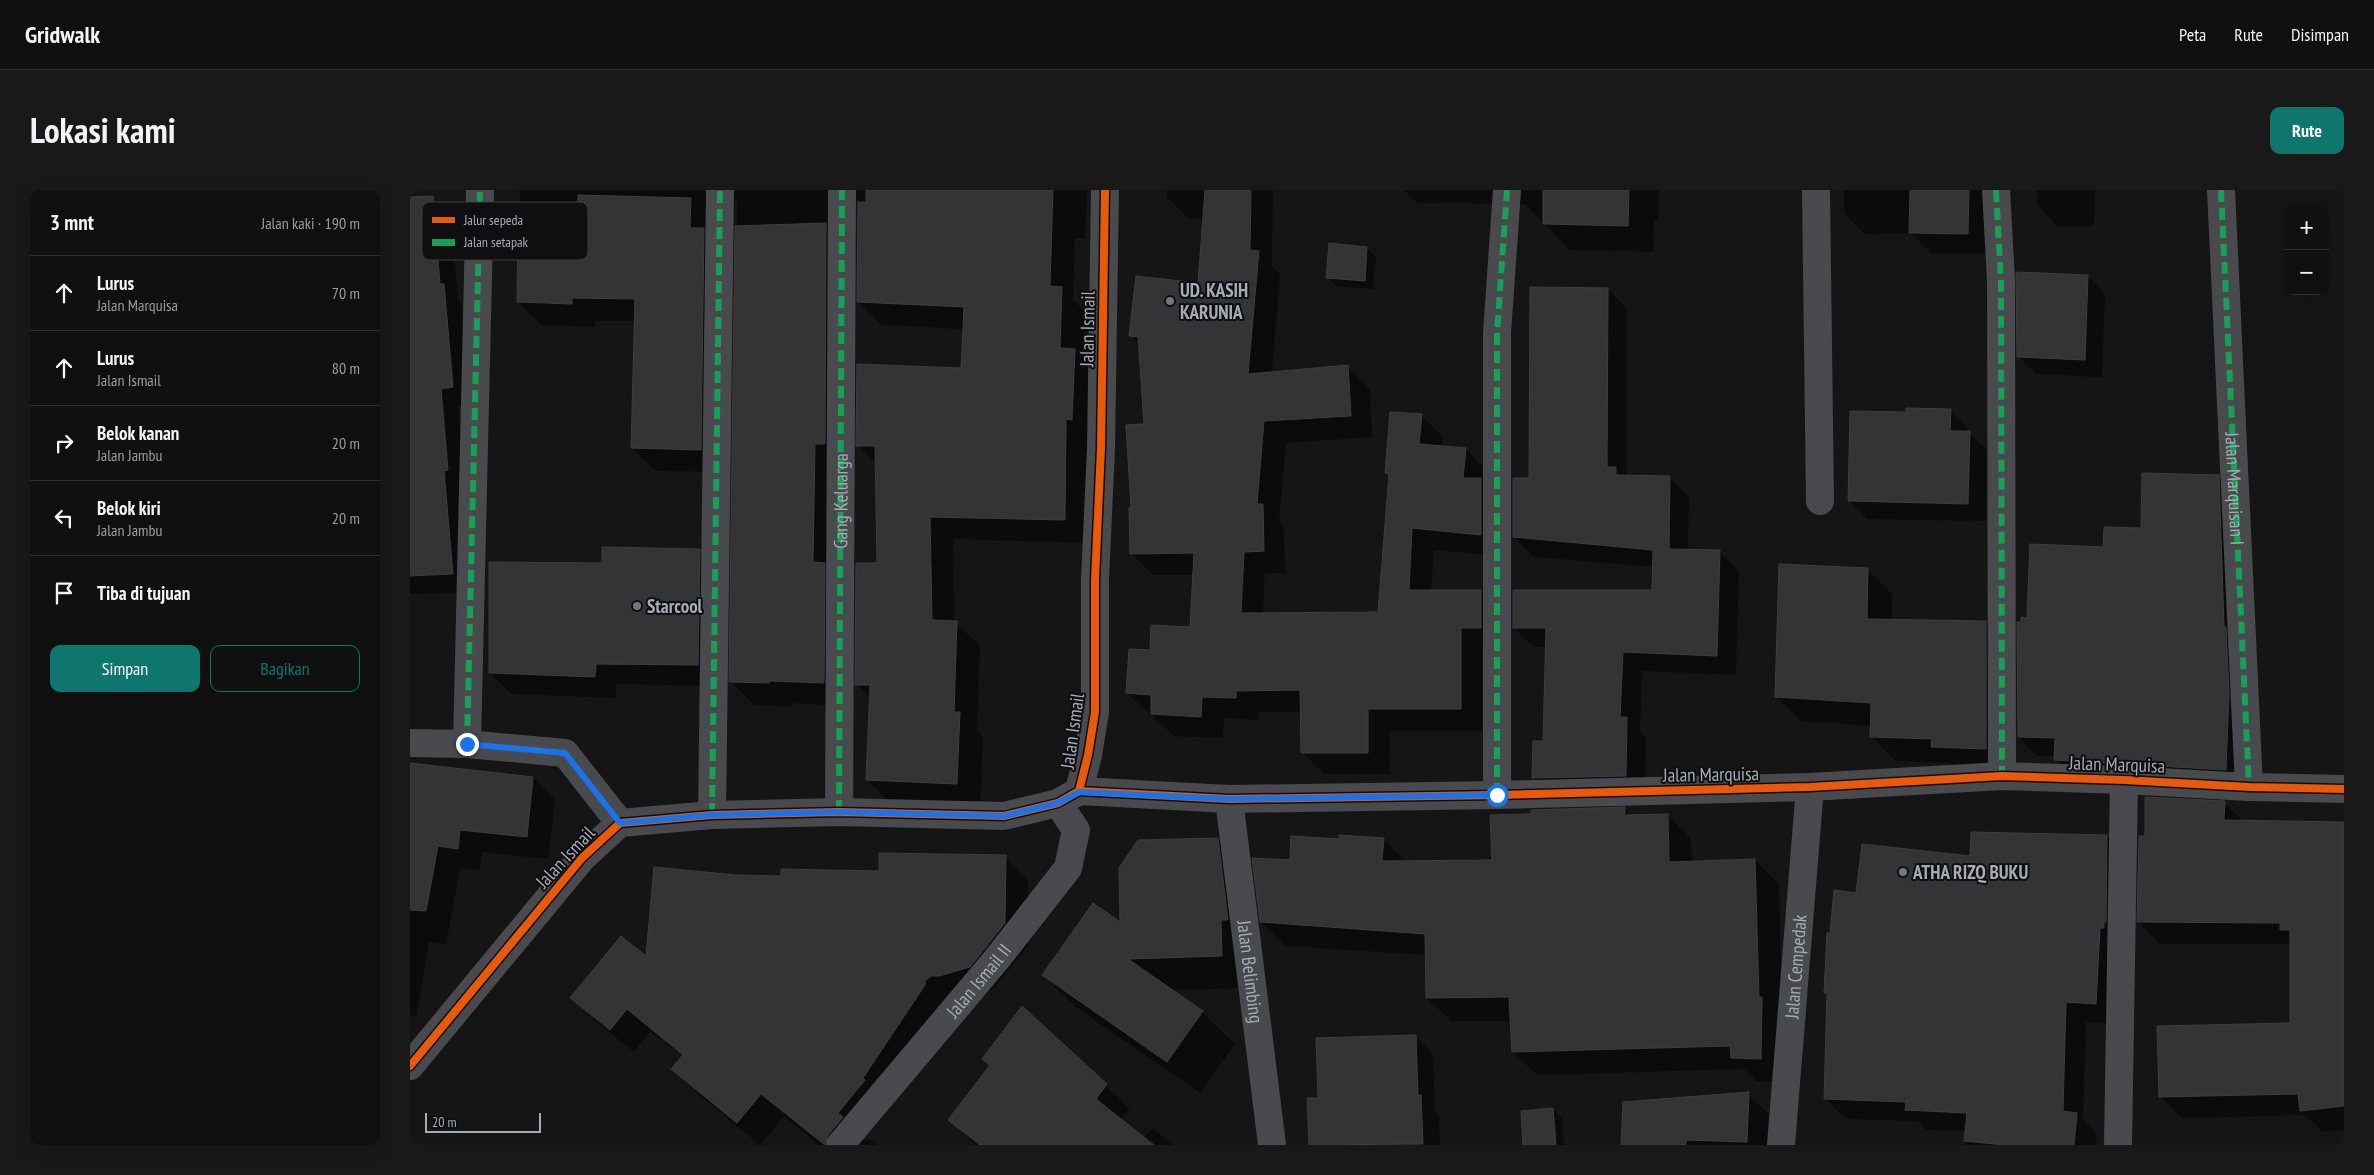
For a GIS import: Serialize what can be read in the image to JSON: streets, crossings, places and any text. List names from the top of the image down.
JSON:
{
  "streets": {
    "street": [
      "Jalan Ismail",
      "Jalan Marquisan I",
      "Gang Keluarga",
      "Jalan Marquisa",
      "Jalan Cempedak",
      "Jalan Belimbing",
      "Jalan Ismail II"
    ]
  },
  "crossings": [
    ["Jalan Ismail", "Gang Keluarga"],
    ["Jalan Ismail", "Jalan Marquisa"],
    ["Jalan Ismail", "Jalan Ismail II"],
    ["Jalan Marquisan I", "Jalan Marquisa"],
    ["Jalan Marquisa", "Jalan Cempedak"],
    ["Jalan Marquisa", "Jalan Belimbing"],
    ["Jalan Marquisa", "Jalan Ismail II"]
  ],
  "places": ["UD. KASIH KARUNIA", "Starcool", "ATHA RIZQ BUKU"],
  "legend": ["Jalur sepeda", "Jalan setapak"],
  "scale_bar": "20 m",
  "page": {
    "header": "Gridwalk",
    "nav": ["Peta", "Rute", "Disimpan"],
    "title": "Lokasi kami",
    "buttons": [
      "Rute",
      ["Simpan", "Bagikan"]
    ],
    "heading": ["3 mnt", "Jalan kaki · 190 m"],
    "map_buttons": ["+", "−"],
    "list": [
      ["Lurus", "Jalan Marquisa", "70 m"],
      ["Lurus", "Jalan Ismail", "80 m"],
      ["Belok kanan", "Jalan Jambu", "20 m"],
      ["Belok kiri", "Jalan Jambu", "20 m"],
      "Tiba di tujuan"
    ],
    "scale": "20 m"
  }
}
